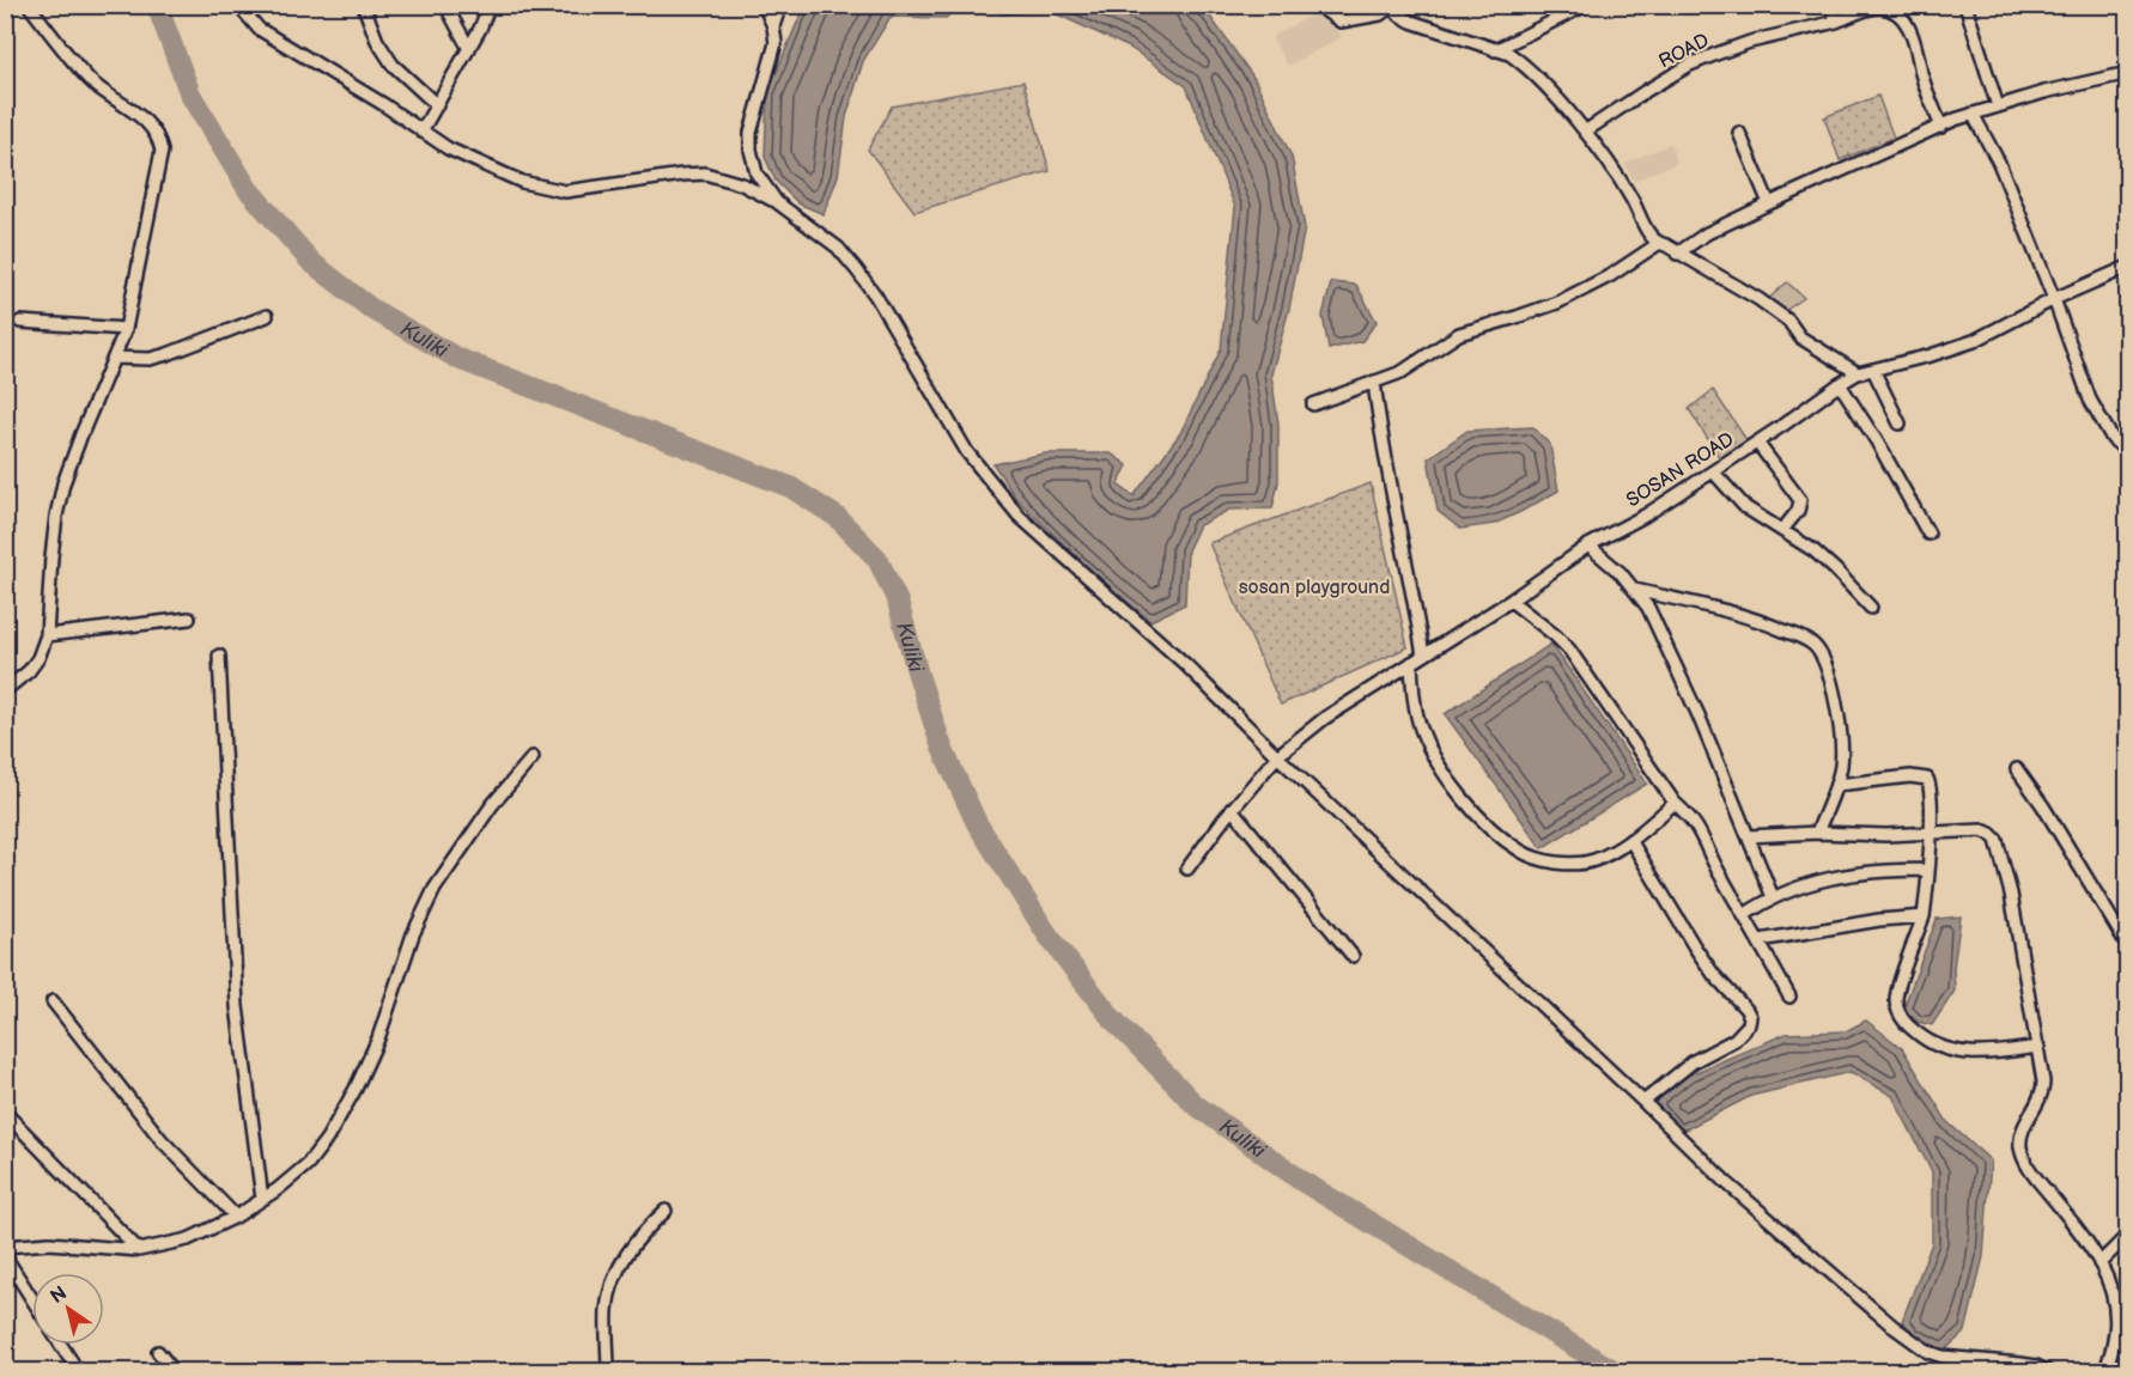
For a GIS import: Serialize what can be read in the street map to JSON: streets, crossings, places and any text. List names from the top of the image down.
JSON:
{
  "streets": {
    "street": ["ROAD", "SOSAN ROAD"]
  },
  "water": ["Kuliki"],
  "parks": ["sosan playground"],
  "north": "top left"
}
